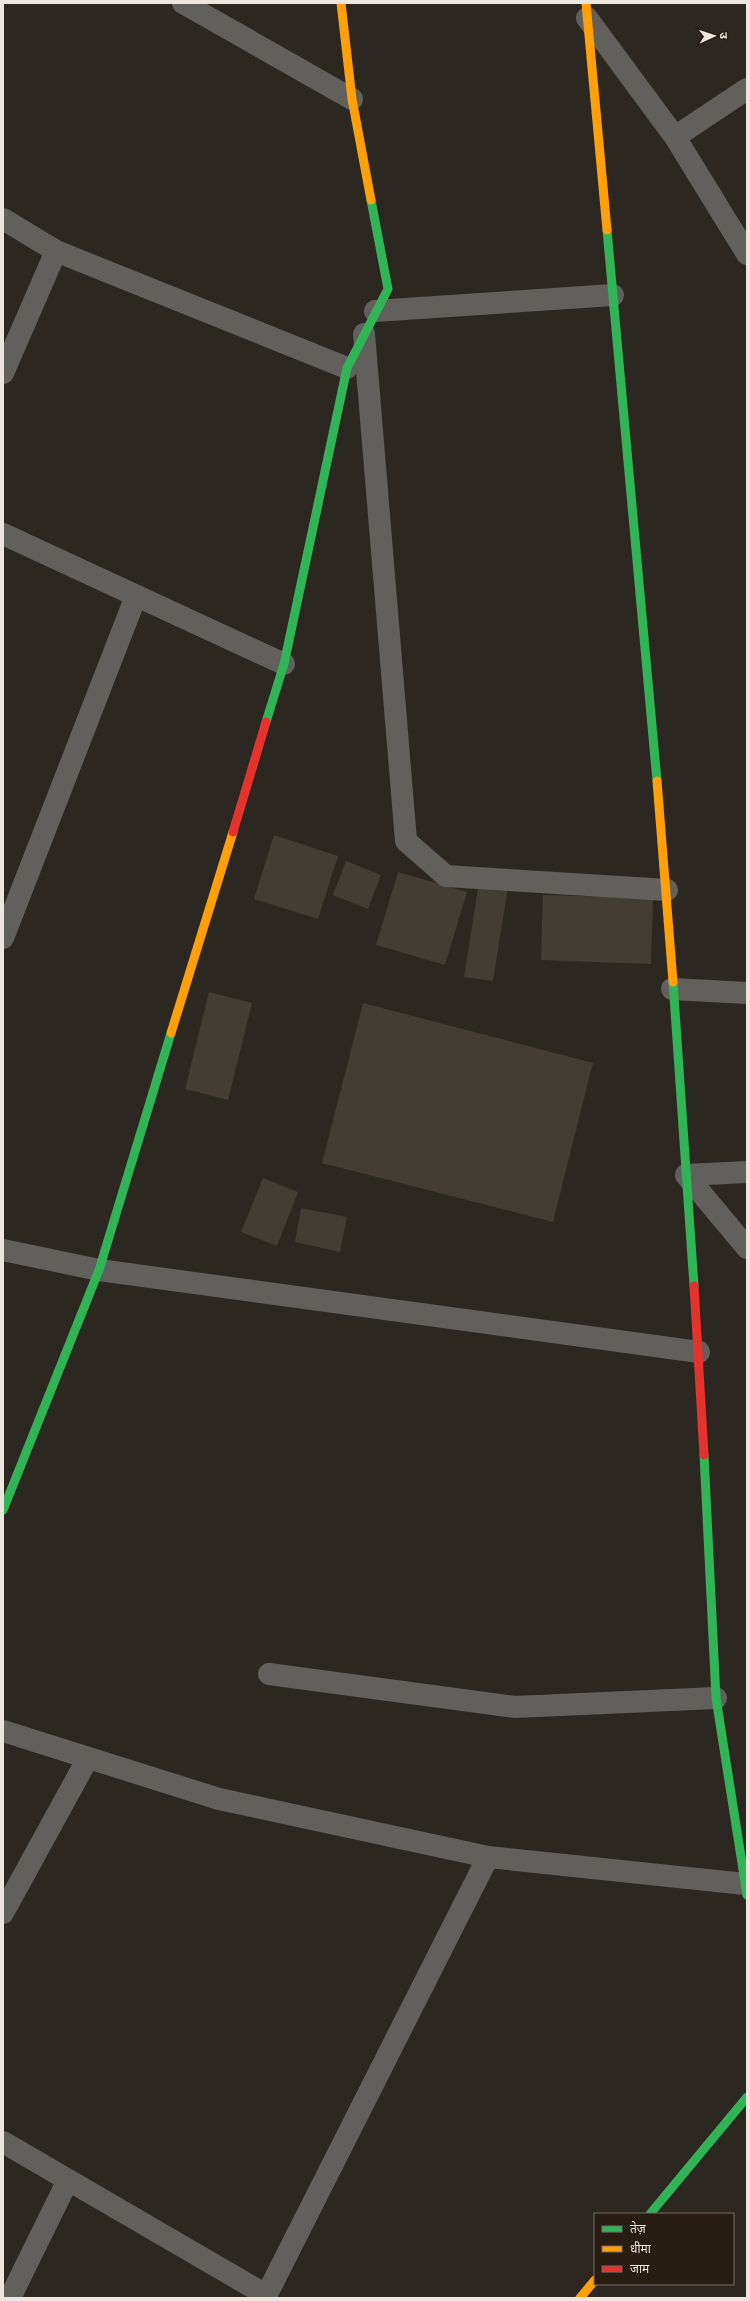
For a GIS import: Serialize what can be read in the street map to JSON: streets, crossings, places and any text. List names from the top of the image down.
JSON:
{
  "legend": ["तेज़", "धीमा", "जाम"],
  "north": "right"
}
